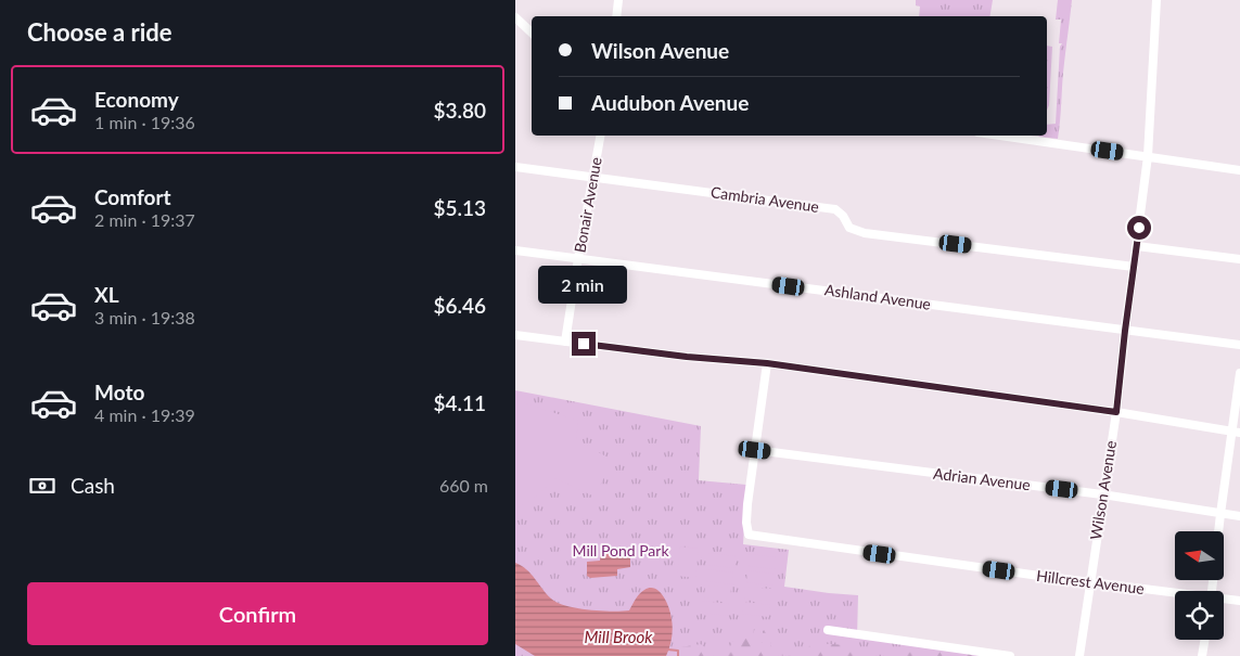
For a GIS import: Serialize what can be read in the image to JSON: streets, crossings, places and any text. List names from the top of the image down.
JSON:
{
  "streets": {
    "street": [
      "Cambria Avenue",
      "Bonair Avenue",
      "Ashland Avenue",
      "Adrian Avenue",
      "Wilson Avenue",
      "Hillcrest Avenue"
    ]
  },
  "crossings": [
    ["Cambria Avenue", "Bonair Avenue"],
    ["Cambria Avenue", "Wilson Avenue"],
    ["Bonair Avenue", "Ashland Avenue"],
    ["Ashland Avenue", "Wilson Avenue"],
    ["Adrian Avenue", "Wilson Avenue"],
    ["Adrian Avenue", "Hillcrest Avenue"],
    ["Wilson Avenue", "Hillcrest Avenue"]
  ],
  "water": ["Mill Brook"],
  "parks": ["Mill Pond Park"],
  "north": "left",
  "page": {
    "heading": "Choose a ride",
    "banner": ["Wilson Avenue", "Audubon Avenue"],
    "list": [
      {
        "name": "Economy",
        "note": "1 min · 19:36",
        "value": "$3.80"
      },
      {
        "name": "Comfort",
        "note": "2 min · 19:37",
        "value": "$5.13"
      },
      {
        "name": "XL",
        "note": "3 min · 19:38",
        "value": "$6.46"
      },
      {
        "name": "Moto",
        "note": "4 min · 19:39",
        "value": "$4.11"
      }
    ],
    "bubble": "2 min",
    "pay": ["Cash", "660 m"],
    "buttons": "Confirm"
  }
}
